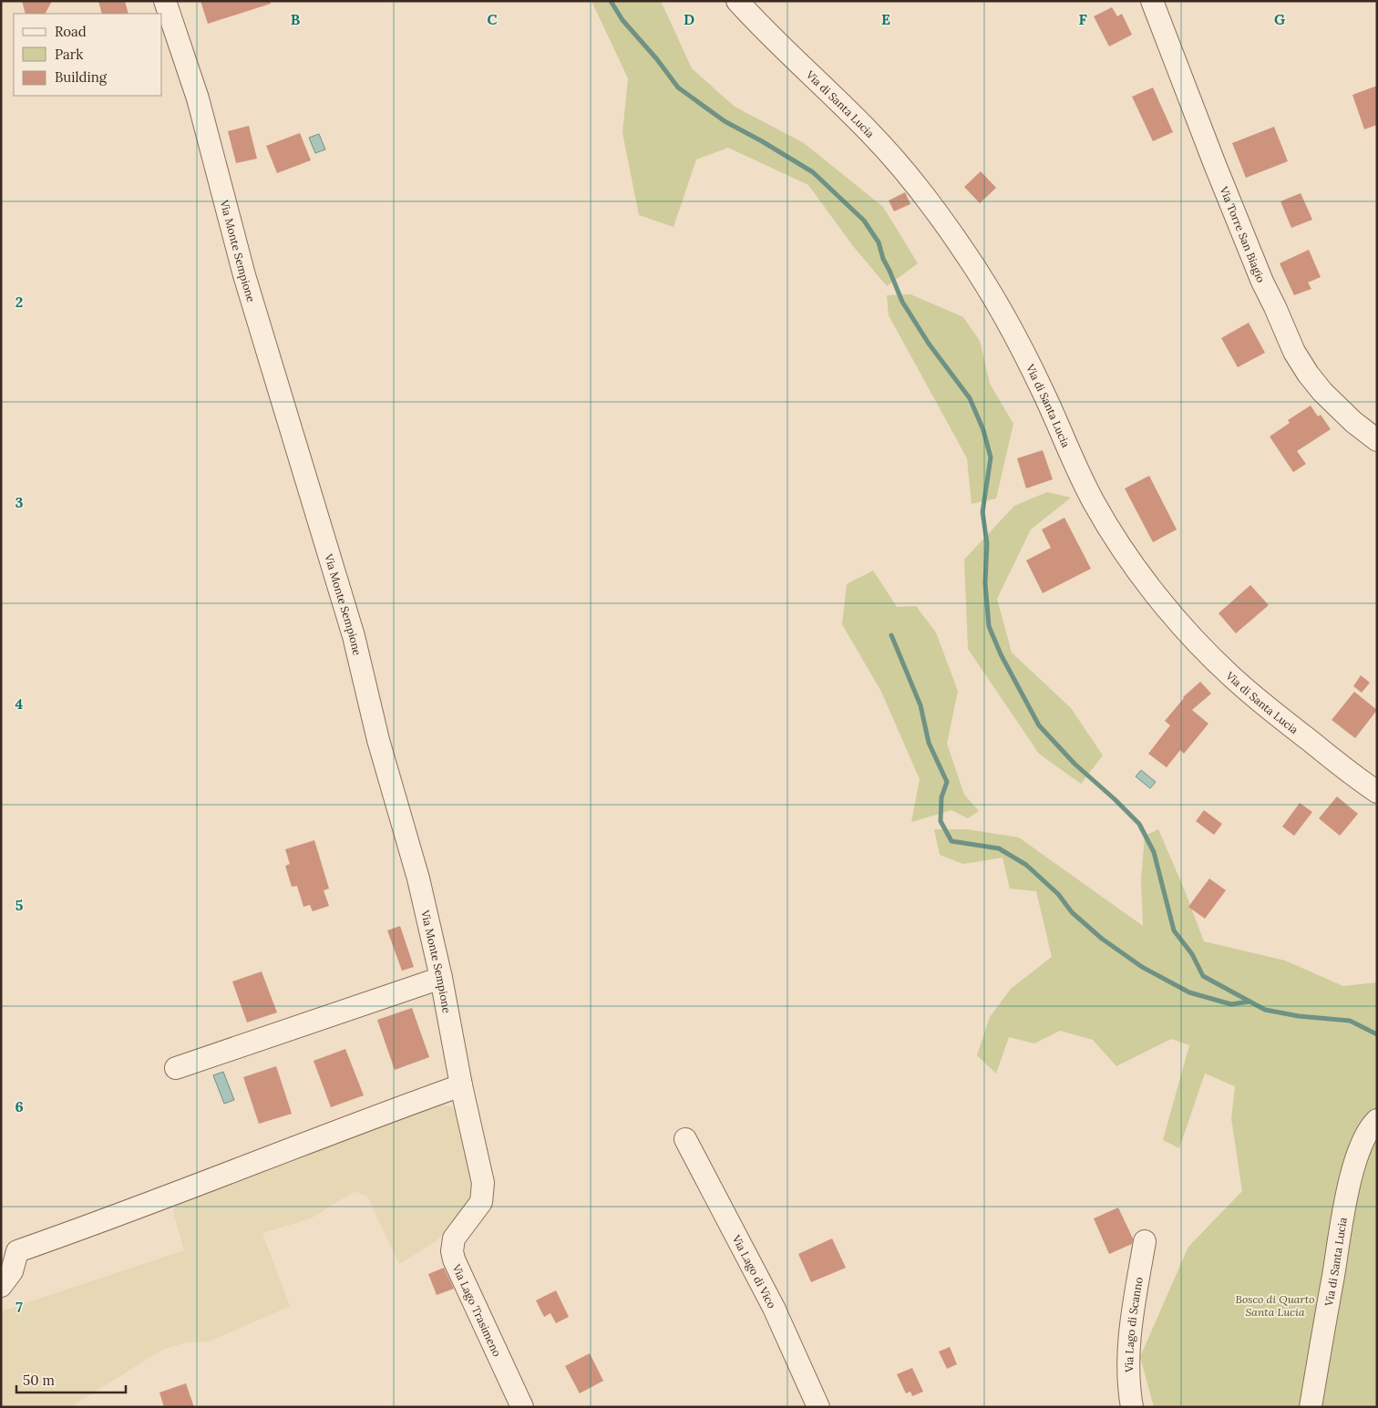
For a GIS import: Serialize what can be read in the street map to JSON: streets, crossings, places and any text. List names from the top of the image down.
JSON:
{
  "streets": {
    "street": [
      "Via di Santa Lucia",
      "Via Torre San Biagio",
      "Via Monte Sempione",
      "Via Lago di Vico",
      "Via Lago Trasimeno",
      "Via Lago di Scanno"
    ]
  },
  "crossings": [
    ["Via Monte Sempione", "Via Lago Trasimeno"]
  ],
  "parks": ["Bosco di Quarto Santa Lucia"],
  "legend": ["Road", "Park", "Building"],
  "scale_bar": "50 m",
  "grid": {
    "columns": [
      "B",
      "C",
      "D",
      "E",
      "F",
      "G"
    ],
    "rows": [
      "2",
      "3",
      "4",
      "5",
      "6",
      "7"
    ]
  }
}
